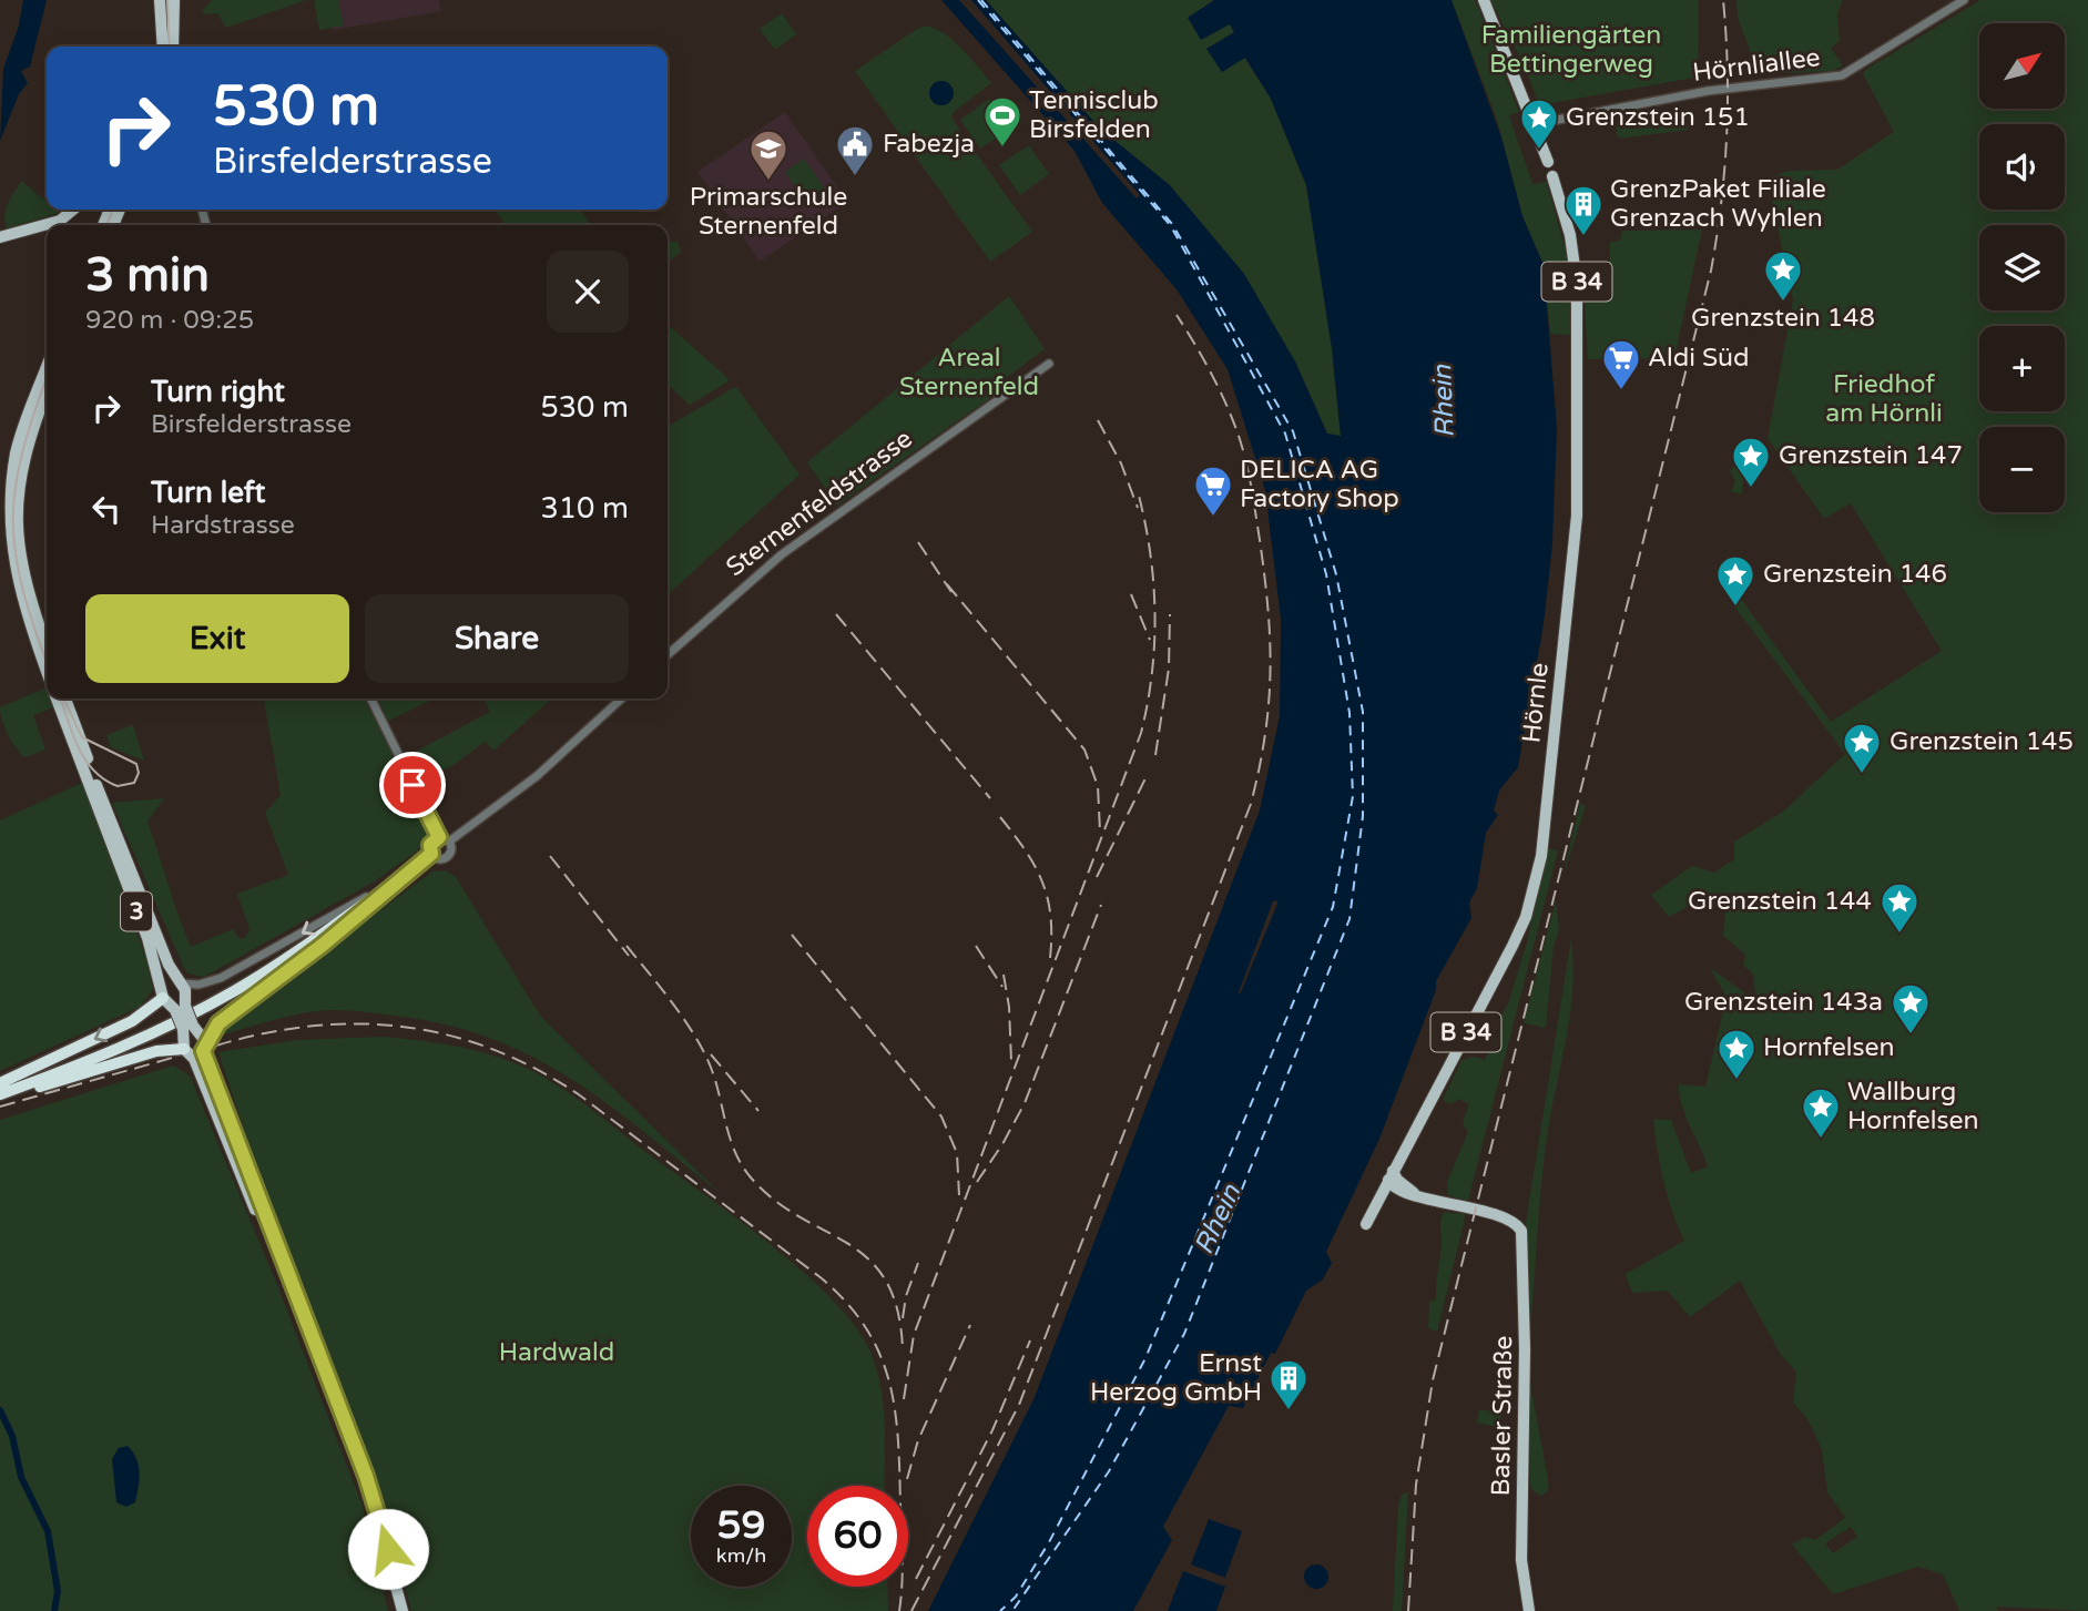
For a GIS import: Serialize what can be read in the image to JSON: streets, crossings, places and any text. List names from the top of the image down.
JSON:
{
  "streets": {
    "main road": [
      "B 34",
      "Hörnle",
      "3",
      "Basler Straße"
    ],
    "street": ["Hörnliallee", "Sternenfeldstrasse"]
  },
  "crossings": [
    ["B 34", "Hörnle"]
  ],
  "water": ["Rhein"],
  "parks": [
    "Familiengärten Bettingerweg",
    "Areal Sternenfeld",
    "Friedhof am Hörnli",
    "Hardwald"
  ],
  "places": {
    "sports": ["Tennisclub Birsfelden"],
    "place": [
      "Grenzstein 151",
      "Grenzstein 148",
      "Grenzstein 147",
      "Grenzstein 146",
      "Grenzstein 145",
      "Grenzstein 144",
      "Grenzstein 143a",
      "Hornfelsen",
      "Wallburg Hornfelsen"
    ],
    "public building": ["Fabezja"],
    "school or university": ["Primarschule Sternenfeld"],
    "building": ["GrenzPaket Filiale Grenzach Wyhlen", "Ernst Herzog GmbH"],
    "supermarket": ["Aldi Süd", "DELICA AG Factory Shop"]
  },
  "north": "top right",
  "page": {
    "map_buttons": ["+", "−"],
    "turn": ["530 m", "Birsfelderstrasse"],
    "heading": ["3 min", "920 m · 09:25"],
    "list": [
      {
        "name": "Turn right",
        "note": "Birsfelderstrasse",
        "value": "530 m"
      },
      {
        "name": "Turn left",
        "note": "Hardstrasse",
        "value": "310 m"
      }
    ],
    "buttons": ["Exit", "Share"],
    "speed": "59 km/h",
    "limit": "60"
  }
}
